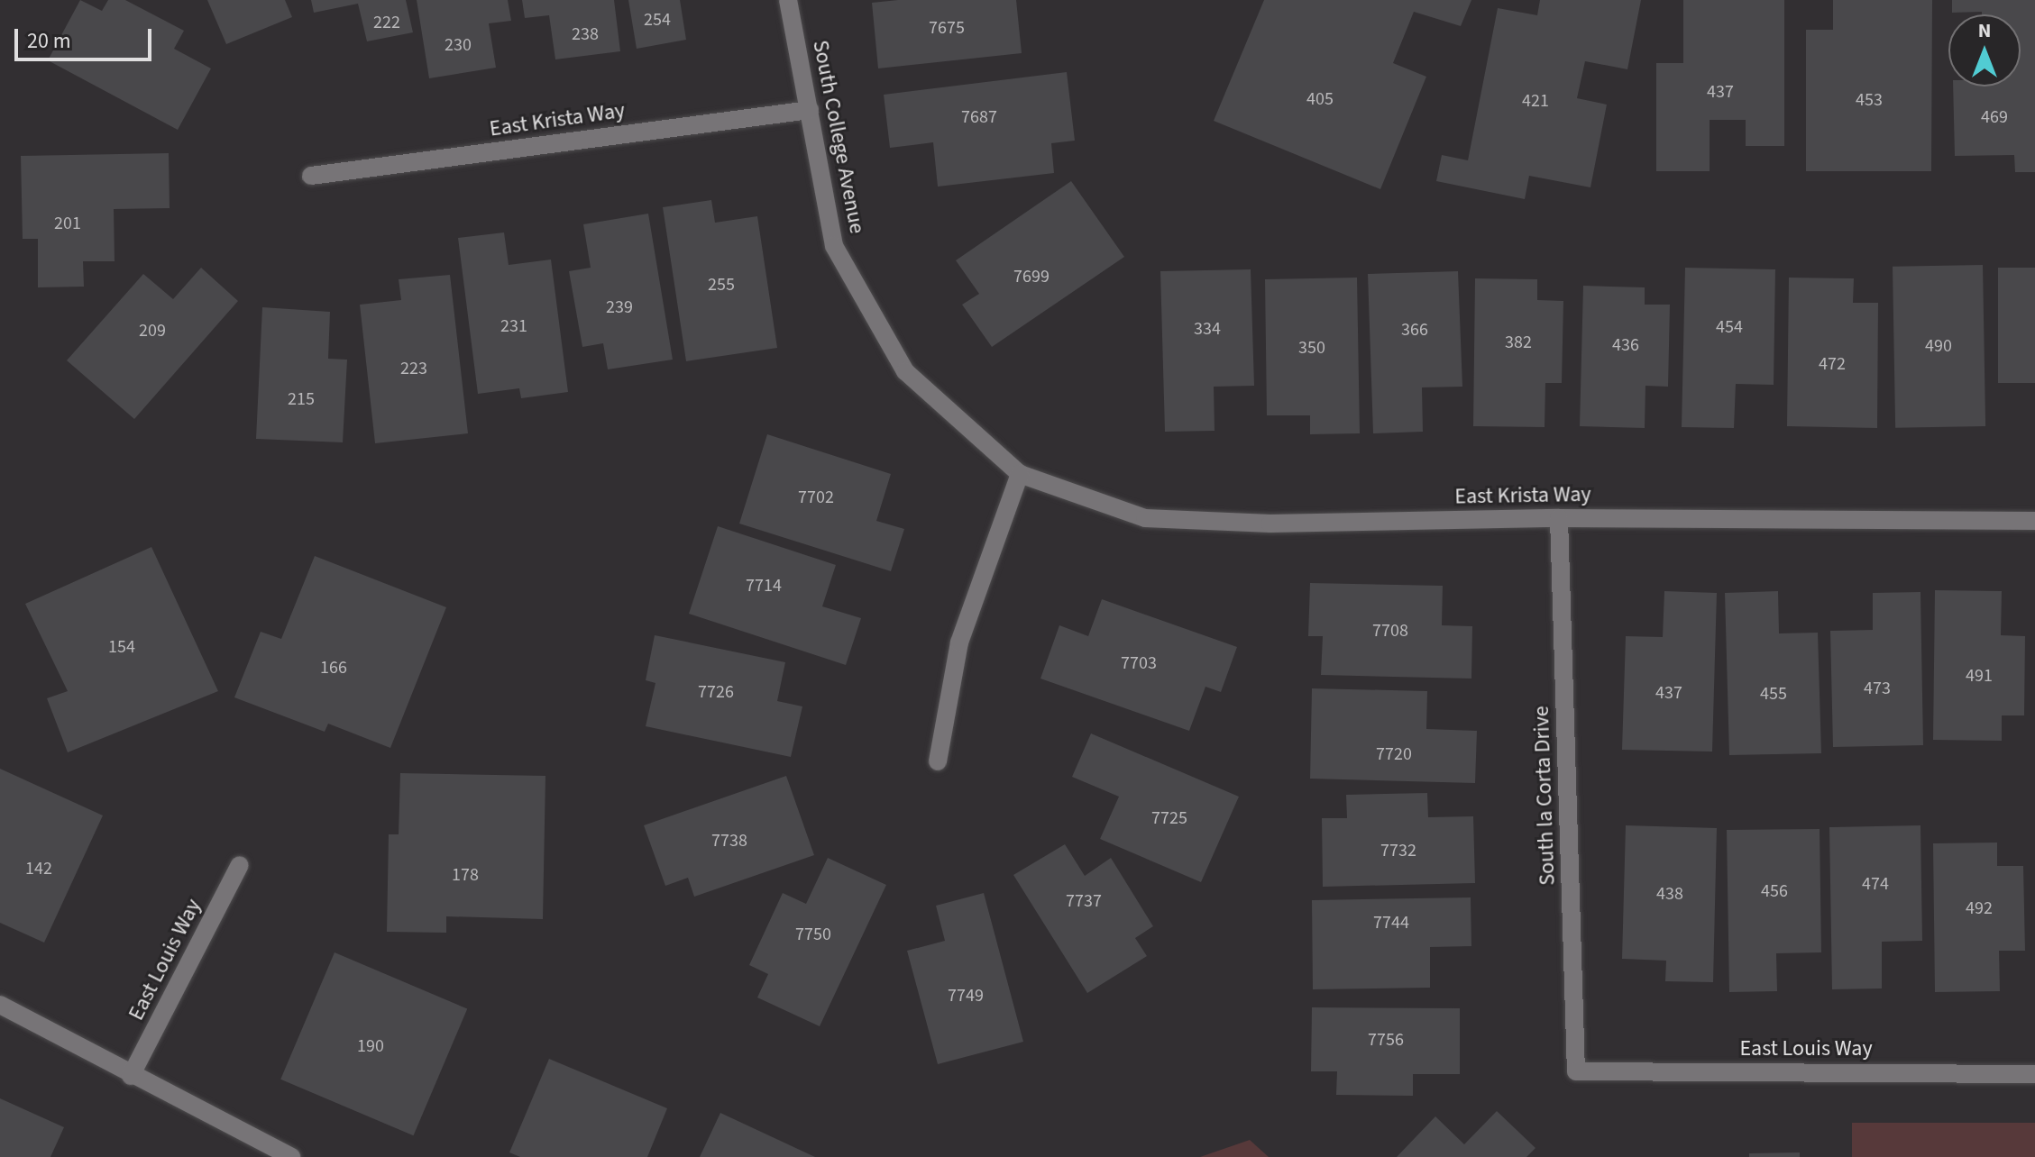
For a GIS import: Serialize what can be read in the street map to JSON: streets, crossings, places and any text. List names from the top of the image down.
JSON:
{
  "streets": {
    "street": [
      "East Krista Way",
      "South College Avenue",
      "South la Corta Drive",
      "East Louis Way"
    ]
  },
  "crossings": [
    ["East Krista Way", "South College Avenue"],
    ["East Krista Way", "South la Corta Drive"],
    ["South la Corta Drive", "East Louis Way"]
  ],
  "house_numbers": [
    "254",
    "222",
    "7675",
    "238",
    "230",
    "437",
    "405",
    "453",
    "421",
    "7687",
    "469",
    "201",
    "7699",
    "255",
    "239",
    "231",
    "454",
    "334",
    "366",
    "209",
    "382",
    "436",
    "490",
    "350",
    "472",
    "223",
    "215",
    "7702",
    "7714",
    "7708",
    "154",
    "7703",
    "166",
    "491",
    "473",
    "7726",
    "437",
    "455",
    "7720",
    "7725",
    "7738",
    "7732",
    "142",
    "178",
    "474",
    "456",
    "438",
    "7737",
    "492",
    "7744",
    "7750",
    "7749",
    "7756",
    "190"
  ],
  "scale_bar": "20 m",
  "north": "top"
}
